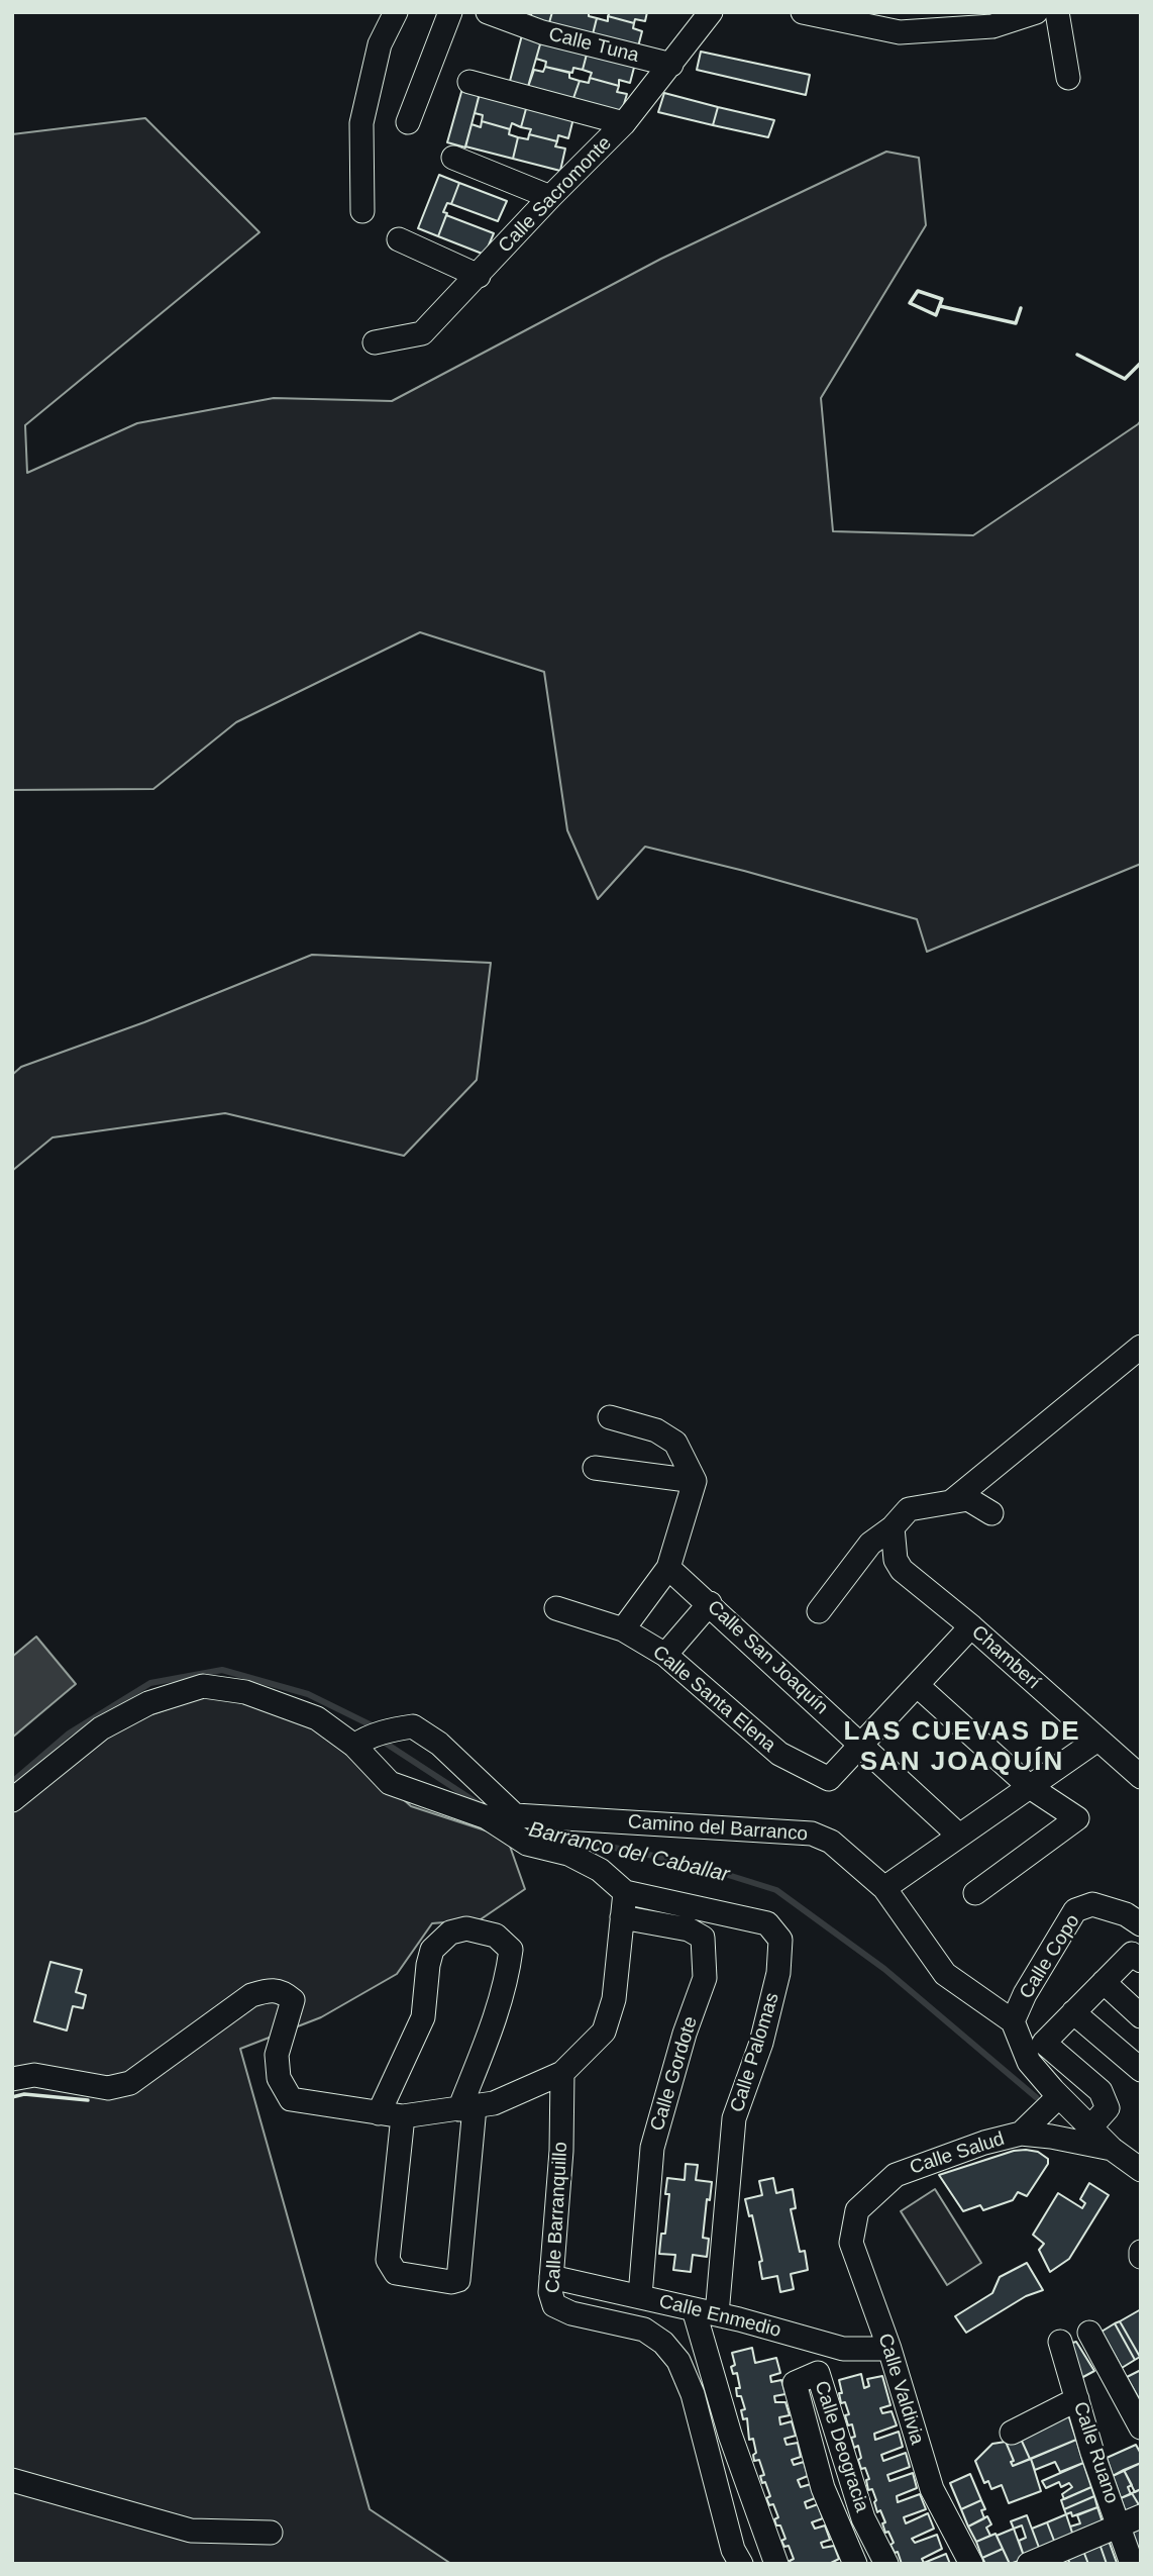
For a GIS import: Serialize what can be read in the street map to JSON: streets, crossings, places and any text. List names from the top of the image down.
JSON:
{
  "streets": {
    "street": [
      "Calle Tuna",
      "Calle Sacromonte",
      "Calle San Joaquín",
      "Chamberí",
      "Calle Santa Elena",
      "Camino del Barranco",
      "Calle Copo",
      "Calle Palomas",
      "Calle Gordote",
      "Calle Salud",
      "Calle Barranquillo",
      "Calle Enmedio",
      "Calle Valdivia",
      "Calle Deogracia",
      "Calle Ruano"
    ]
  },
  "crossings": [
    ["Calle Tuna", "Calle Sacromonte"],
    ["Calle San Joaquín", "Calle Santa Elena"],
    ["Camino del Barranco", "Calle Copo"],
    ["Calle Copo", "Calle Salud"],
    ["Calle Palomas", "Calle Enmedio"],
    ["Calle Gordote", "Calle Enmedio"],
    ["Calle Salud", "Calle Valdivia"],
    ["Calle Barranquillo", "Calle Enmedio"],
    ["Calle Enmedio", "Calle Valdivia"]
  ],
  "districts": ["LAS CUEVAS DE SAN JOAQUÍN"],
  "water": ["Barranco del Caballar"]
}
